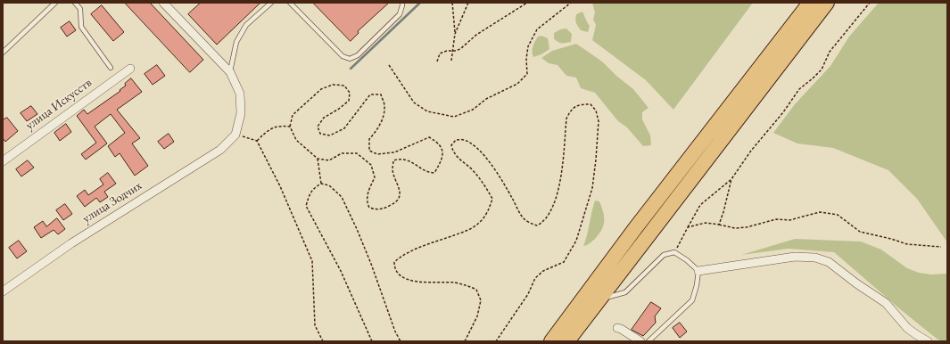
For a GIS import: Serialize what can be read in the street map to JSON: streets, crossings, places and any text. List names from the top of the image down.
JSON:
{
  "streets": {
    "street": ["улица Искусств", "улица Зодчих"]
  }
}
